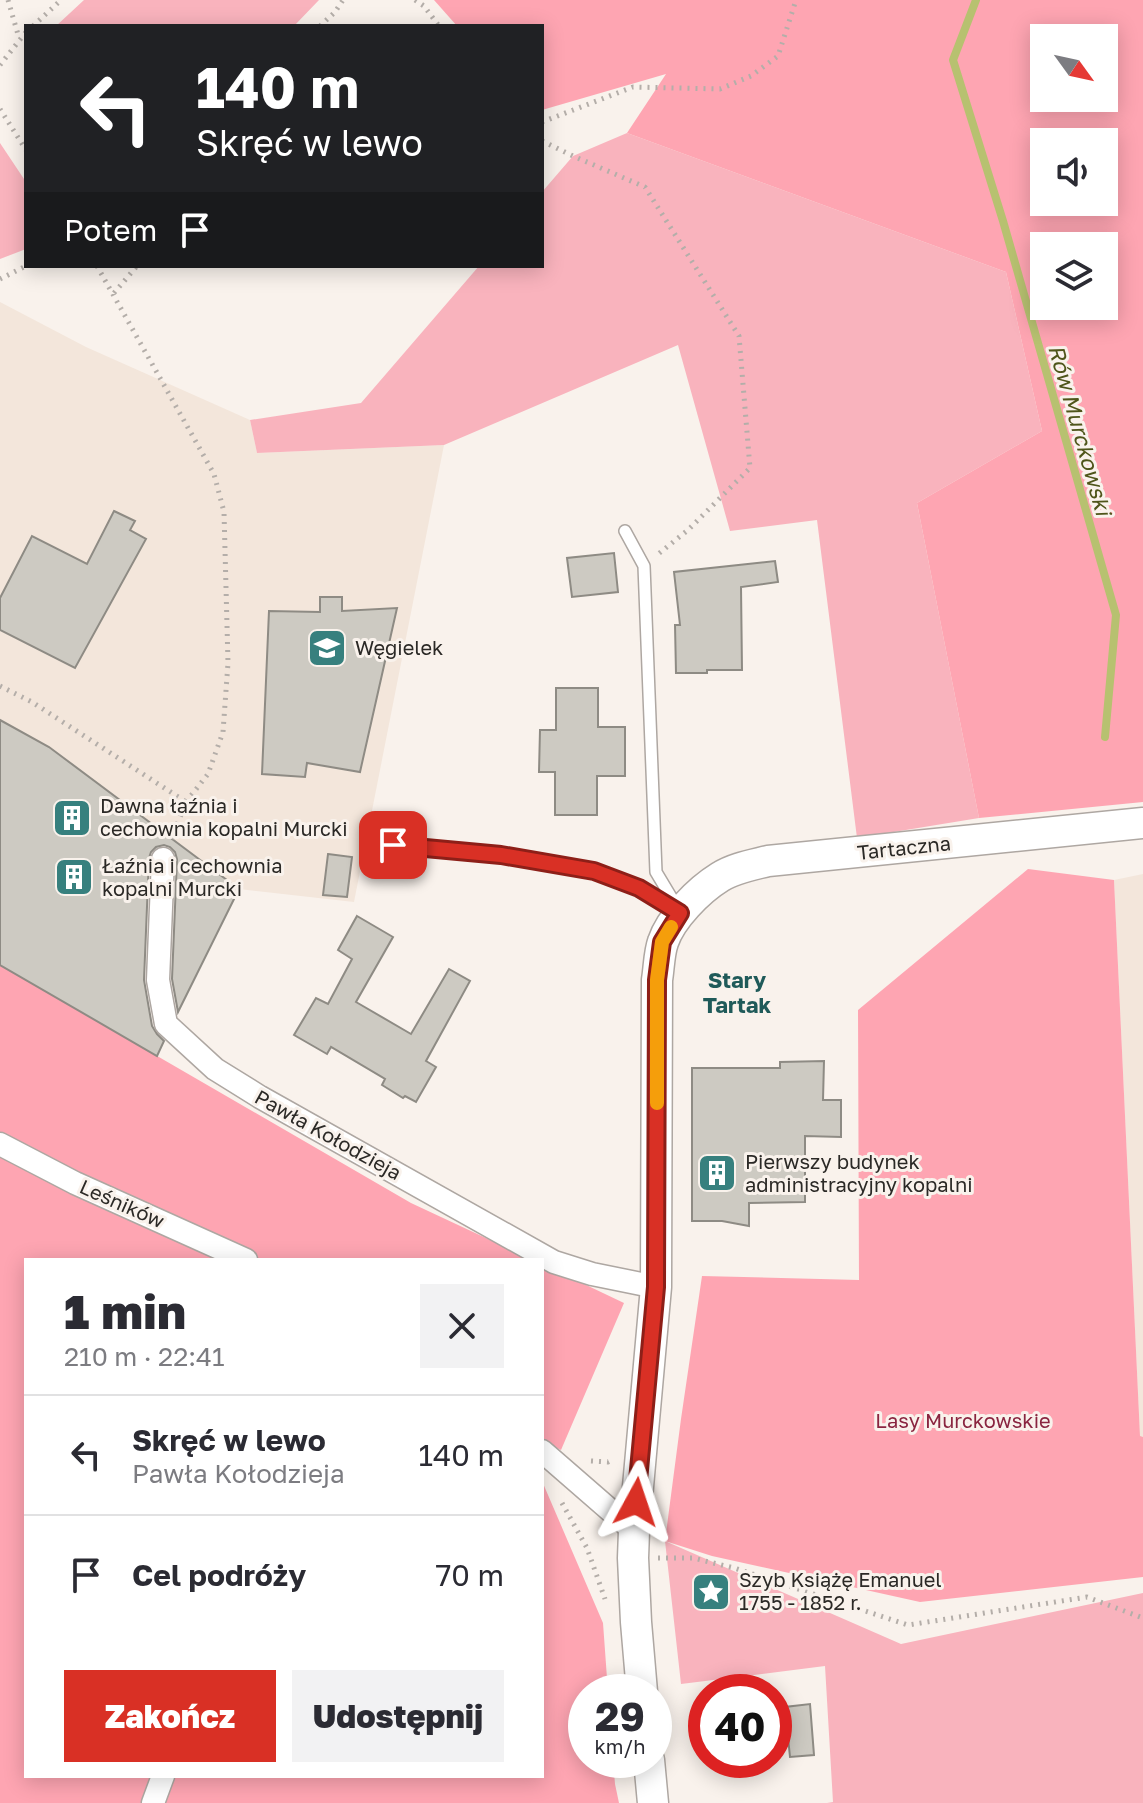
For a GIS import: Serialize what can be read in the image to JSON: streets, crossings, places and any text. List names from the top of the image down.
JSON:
{
  "streets": {
    "street": ["Tartaczna", "Pawła Kołodzieja", "Leśników"]
  },
  "districts": ["Stary Tartak"],
  "water": ["Rów Murckowski"],
  "parks": ["Lasy Murckowskie"],
  "places": {
    "school or university": ["Węgielek"],
    "building": ["Dawna łaźnia i cechownia kopalni Murcki", "Łaźnia i cechownia kopalni Murcki", "Pierwszy budynek administracyjny kopalni"],
    "place": ["Szyb Książę Emanuel 1755 - 1852 r."]
  },
  "north": "bottom right",
  "page": {
    "turn": ["140 m", "Skręć w lewo"],
    "then": "Potem",
    "heading": ["1 min", "210 m · 22:41"],
    "list": [
      {
        "name": "Skręć w lewo",
        "note": "Pawła Kołodzieja",
        "value": "140 m"
      },
      {
        "name": "Cel podróży",
        "value": "70 m"
      }
    ],
    "buttons": ["Zakończ", "Udostępnij"],
    "speed": "29 km/h",
    "limit": "40"
  }
}
